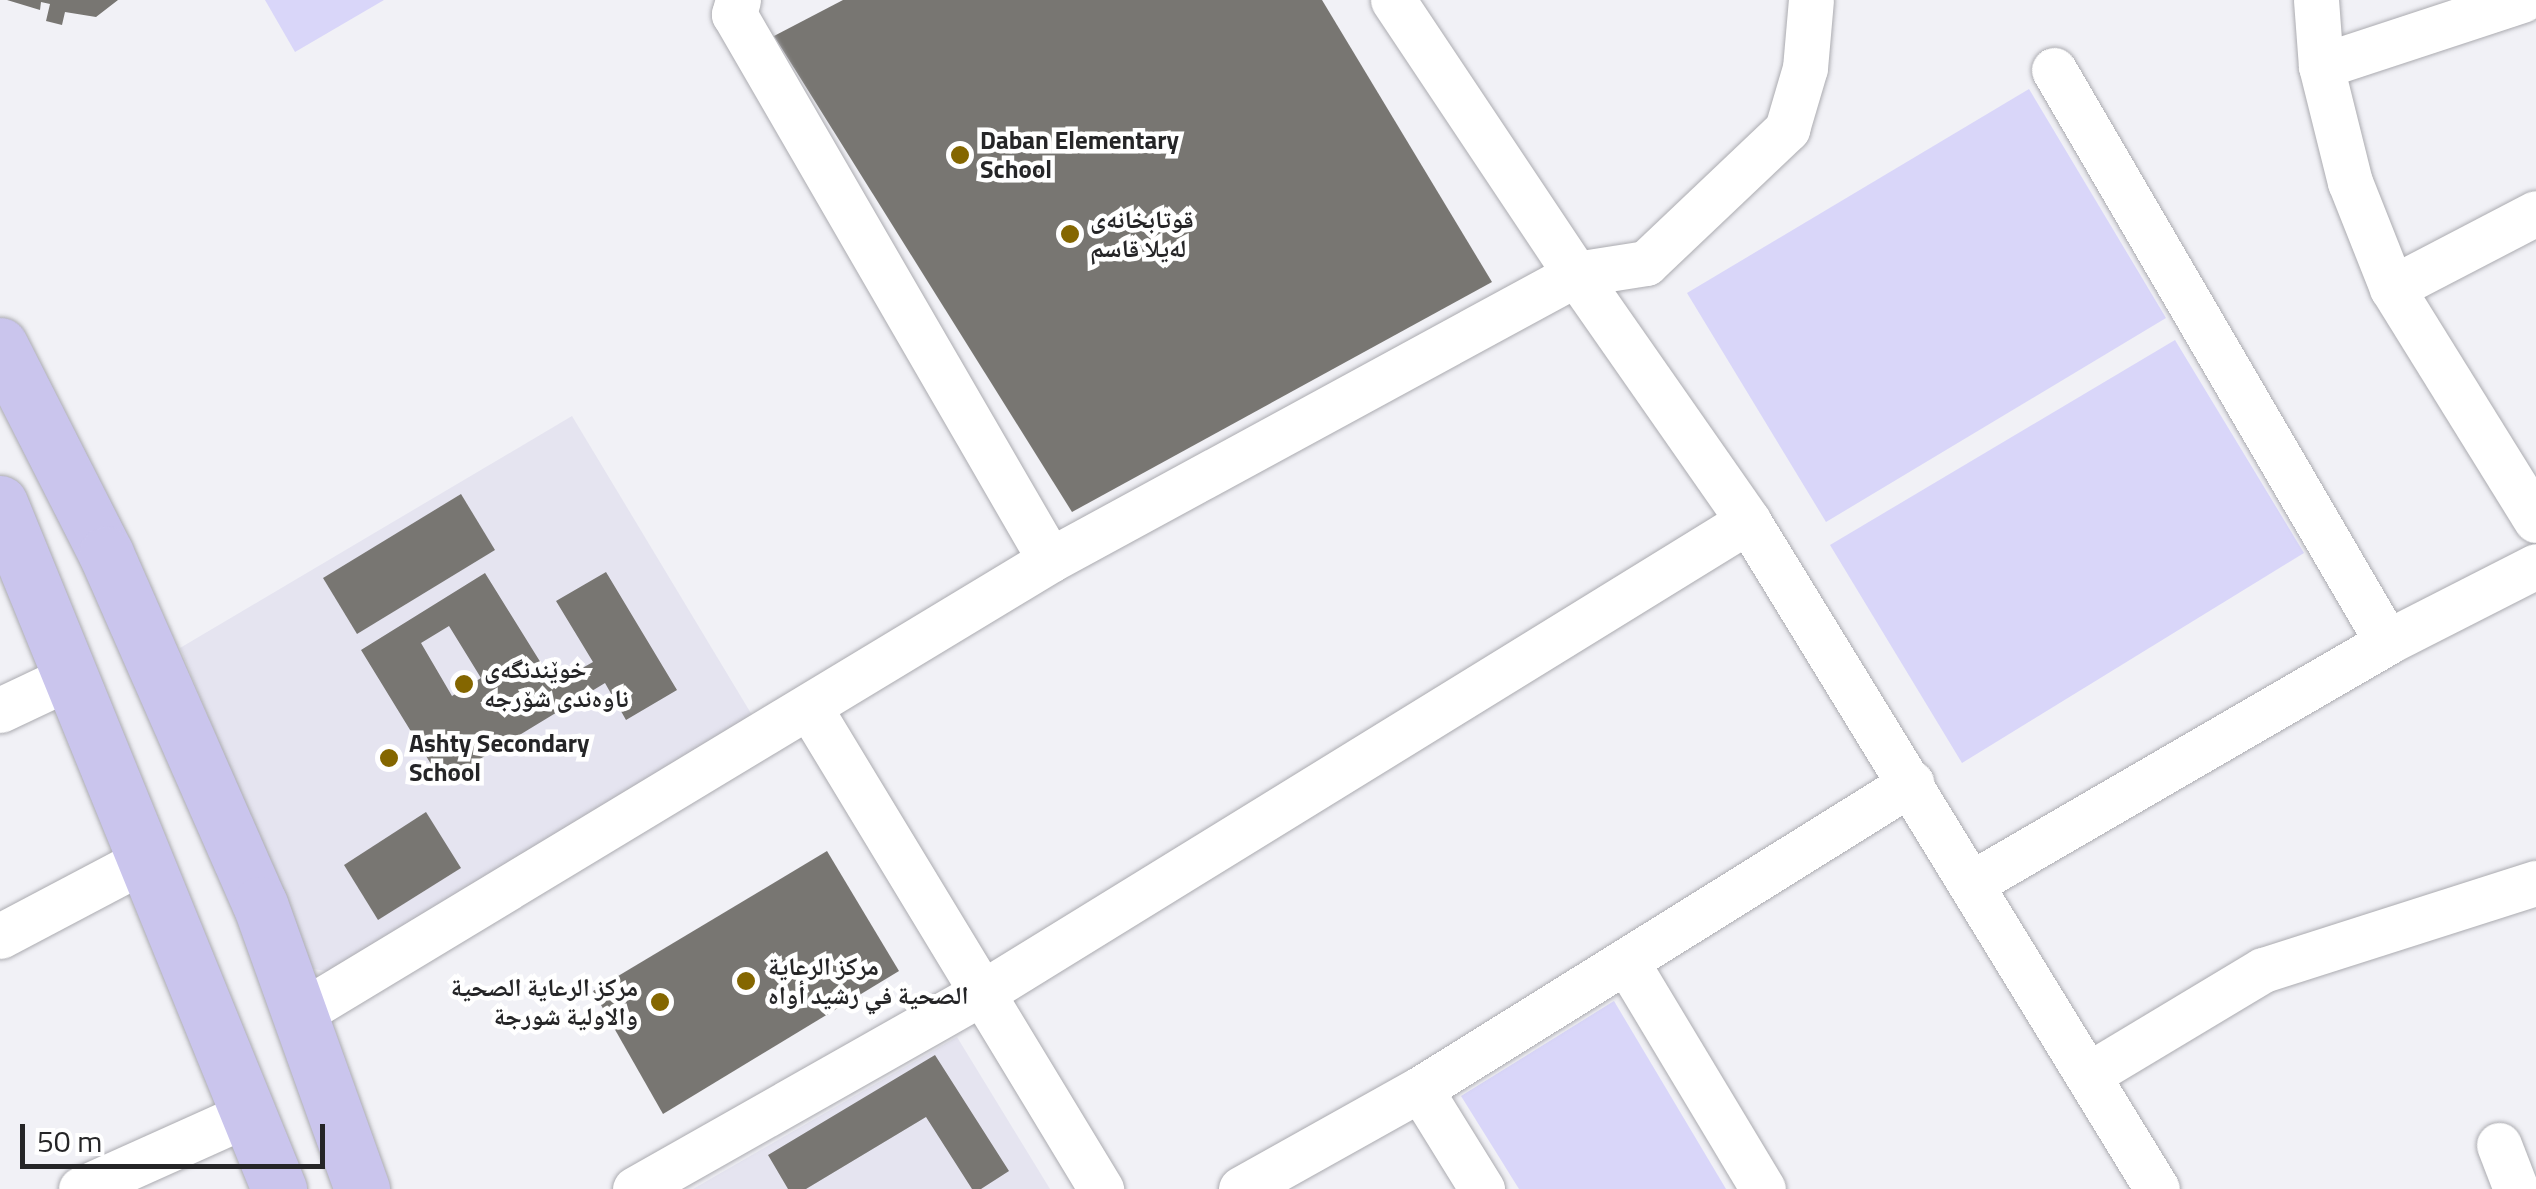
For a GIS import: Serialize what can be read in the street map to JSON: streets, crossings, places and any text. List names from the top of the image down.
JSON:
{
  "places": [
    "Daban Elementary School",
    "قوتابخانەی لەیلا قاسم",
    "خوێندنگەی ناوەندی شۆرجە",
    "Ashty Secondary School",
    "مركز الرعاية الصحية في رشيد أواه",
    "مركز الرعاية الصحية والاولية شورجة"
  ],
  "scale_bar": "50 m"
}
